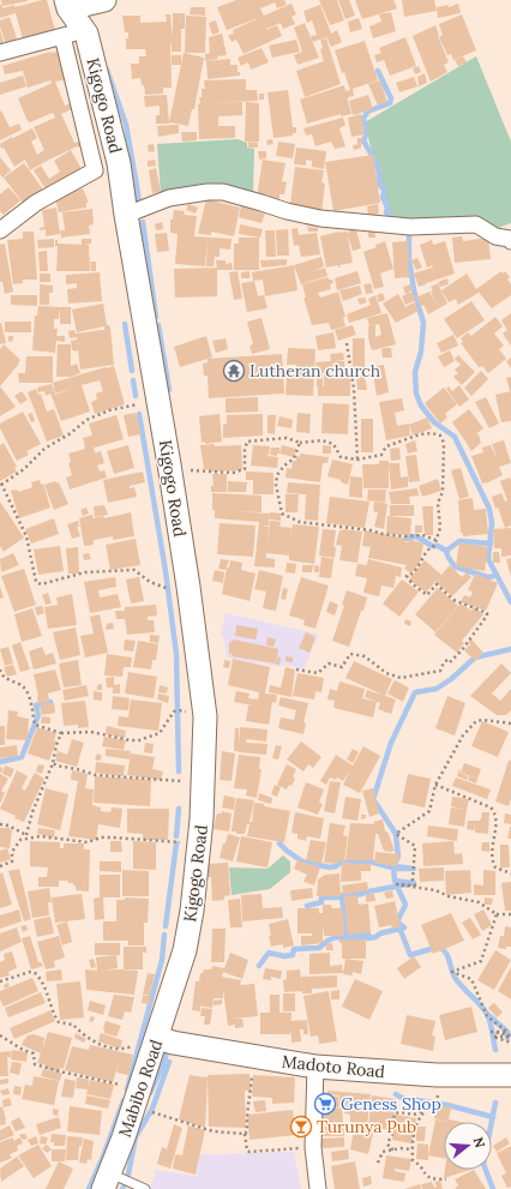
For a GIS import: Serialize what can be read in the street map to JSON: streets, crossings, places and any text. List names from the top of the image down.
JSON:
{
  "streets": {
    "main road": ["Kigogo Road", "Madoto Road", "Mabibo Road"]
  },
  "crossings": [
    ["Kigogo Road", "Mabibo Road"],
    ["Madoto Road", "Mabibo Road"]
  ],
  "places": {
    "temple": ["Lutheran church"],
    "supermarket": ["Geness Shop"],
    "bar": ["Turunya Pub"]
  },
  "north": "right"
}
